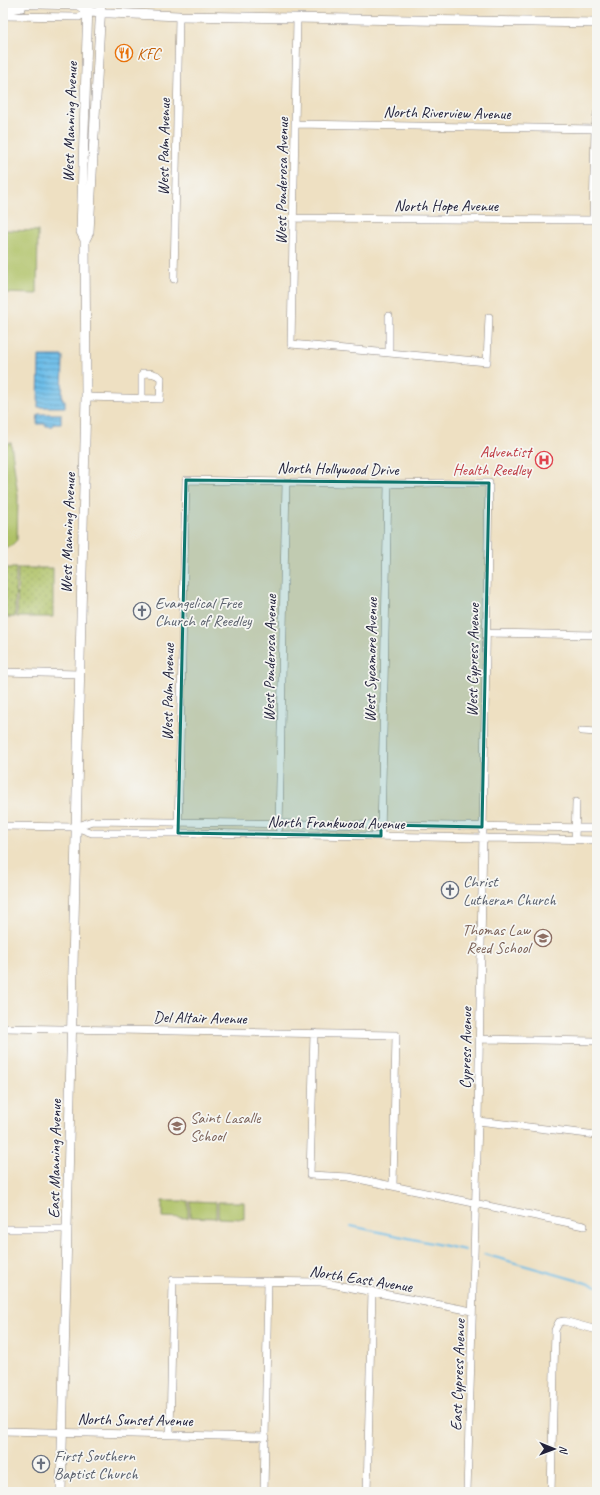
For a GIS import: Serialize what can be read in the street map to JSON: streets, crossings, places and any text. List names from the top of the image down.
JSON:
{
  "streets": {
    "main road": ["West Manning Avenue", "East Manning Avenue"],
    "street": [
      "North Riverview Avenue",
      "West Palm Avenue",
      "West Ponderosa Avenue",
      "North Hope Avenue",
      "North Hollywood Drive",
      "West Sycamore Avenue",
      "West Cypress Avenue",
      "North Frankwood Avenue",
      "Del Altair Avenue",
      "Cypress Avenue",
      "North East Avenue",
      "East Cypress Avenue",
      "North Sunset Avenue"
    ]
  },
  "crossings": [
    ["North Riverview Avenue", "West Ponderosa Avenue"],
    ["West Manning Avenue", "North Frankwood Avenue"],
    ["West Manning Avenue", "East Manning Avenue"],
    ["West Palm Avenue", "North Hollywood Drive"],
    ["West Palm Avenue", "North Frankwood Avenue"],
    ["West Ponderosa Avenue", "North Hope Avenue"],
    ["West Ponderosa Avenue", "North Hollywood Drive"],
    ["West Ponderosa Avenue", "North Frankwood Avenue"],
    ["North Hollywood Drive", "West Sycamore Avenue"],
    ["North Hollywood Drive", "West Cypress Avenue"],
    ["West Sycamore Avenue", "North Frankwood Avenue"],
    ["West Cypress Avenue", "North Frankwood Avenue"],
    ["West Cypress Avenue", "Cypress Avenue"],
    ["North Frankwood Avenue", "Cypress Avenue"],
    ["North Frankwood Avenue", "East Manning Avenue"],
    ["Del Altair Avenue", "East Manning Avenue"],
    ["Cypress Avenue", "East Cypress Avenue"],
    ["East Manning Avenue", "North Sunset Avenue"],
    ["North East Avenue", "East Cypress Avenue"],
    ["North East Avenue", "North Sunset Avenue"]
  ],
  "places": {
    "restaurant": ["KFC"],
    "hospital": ["Adventist Health Reedley"],
    "church": ["Evangelical Free Church of Reedley", "Christ Lutheran Church", "First Southern Baptist Church"],
    "school or university": ["Thomas Law Reed School", "Saint Lasalle School"]
  },
  "north": "right"
}
